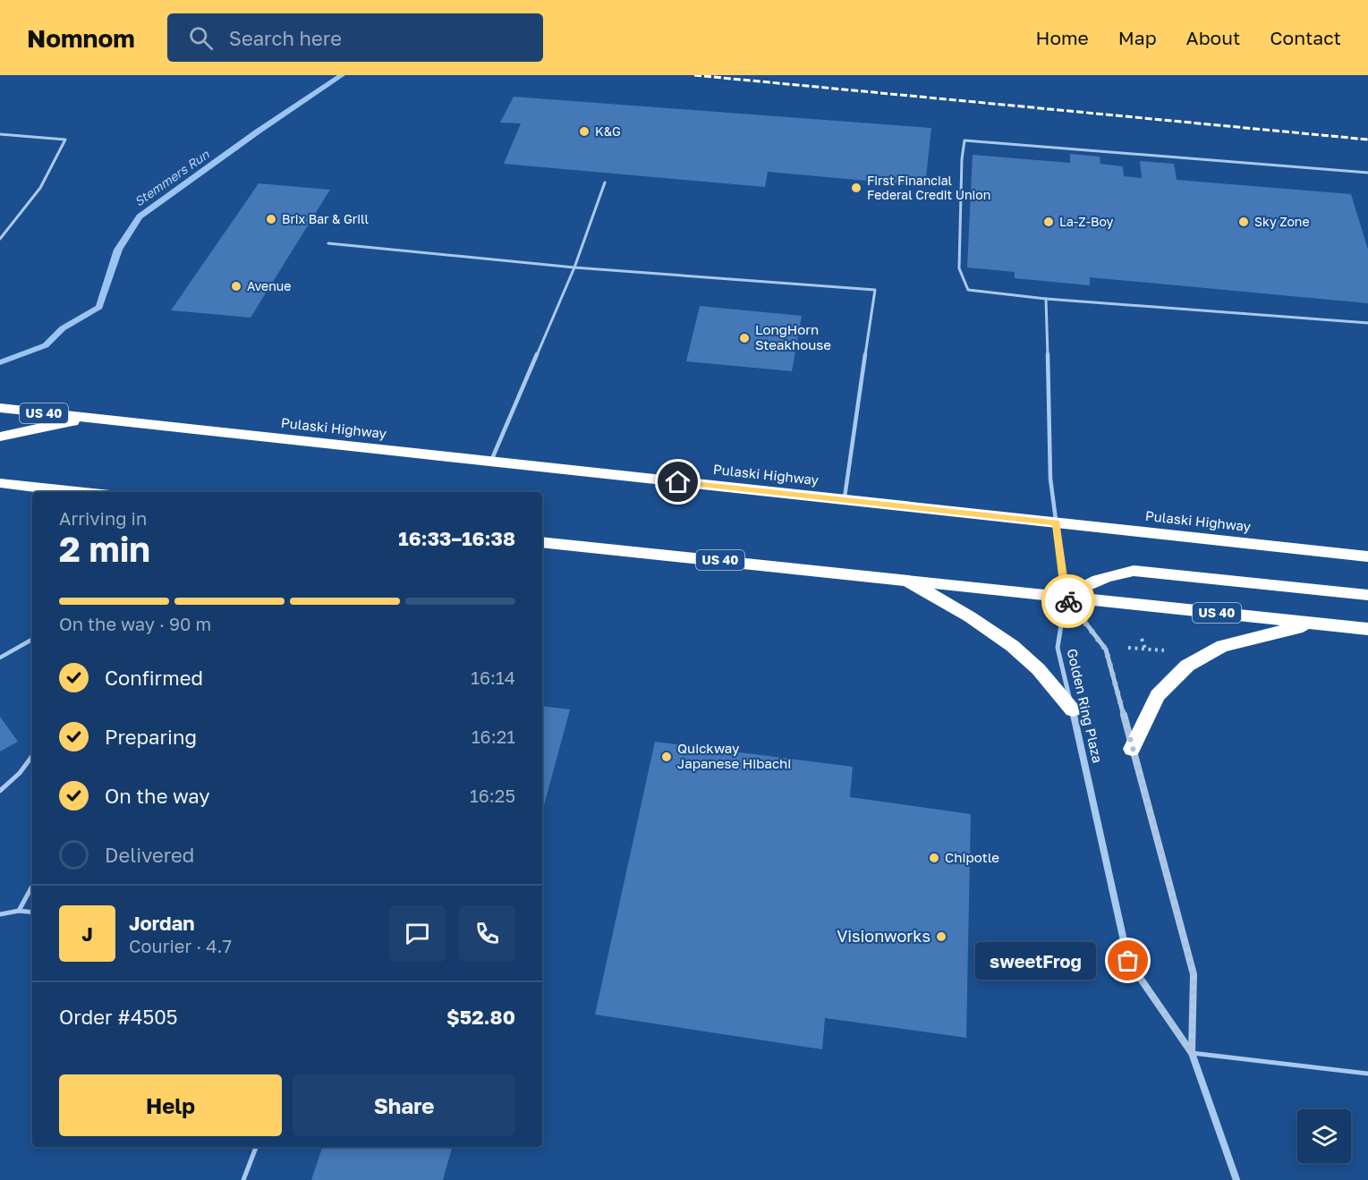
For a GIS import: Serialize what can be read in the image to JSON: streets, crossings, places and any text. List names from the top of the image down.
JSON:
{
  "streets": {
    "highway": ["US 40", "Pulaski Highway"],
    "street": ["Golden Ring Plaza"]
  },
  "crossings": [
    ["US 40", "Golden Ring Plaza"]
  ],
  "water": ["Stemmers Run"],
  "places": [
    "K&G",
    "First Financial Federal Credit Union",
    "Brix Bar & Grill",
    "La-Z-Boy",
    "Sky Zone",
    "Avenue",
    "LongHorn Steakhouse",
    "Quickway Japanese Hibachi",
    "Chipotle",
    "Visionworks",
    "sweetFrog"
  ],
  "page": {
    "header": "Nomnom",
    "search": "Search here",
    "nav": [
      "Home",
      "Map",
      "About",
      "Contact"
    ],
    "heading": ["2 min", "Arriving in", "16:33–16:38"],
    "panel": [
      "Jordan",
      "Courier · 4.7",
      "Order #4505",
      "$52.80"
    ],
    "bar": "On the way · 90 m",
    "list": [
      ["Confirmed", "16:14"],
      ["Preparing", "16:21"],
      ["On the way", "16:25"],
      "Delivered"
    ],
    "round": "J",
    "bubble": "sweetFrog",
    "buttons": ["Help", "Share"]
  }
}
